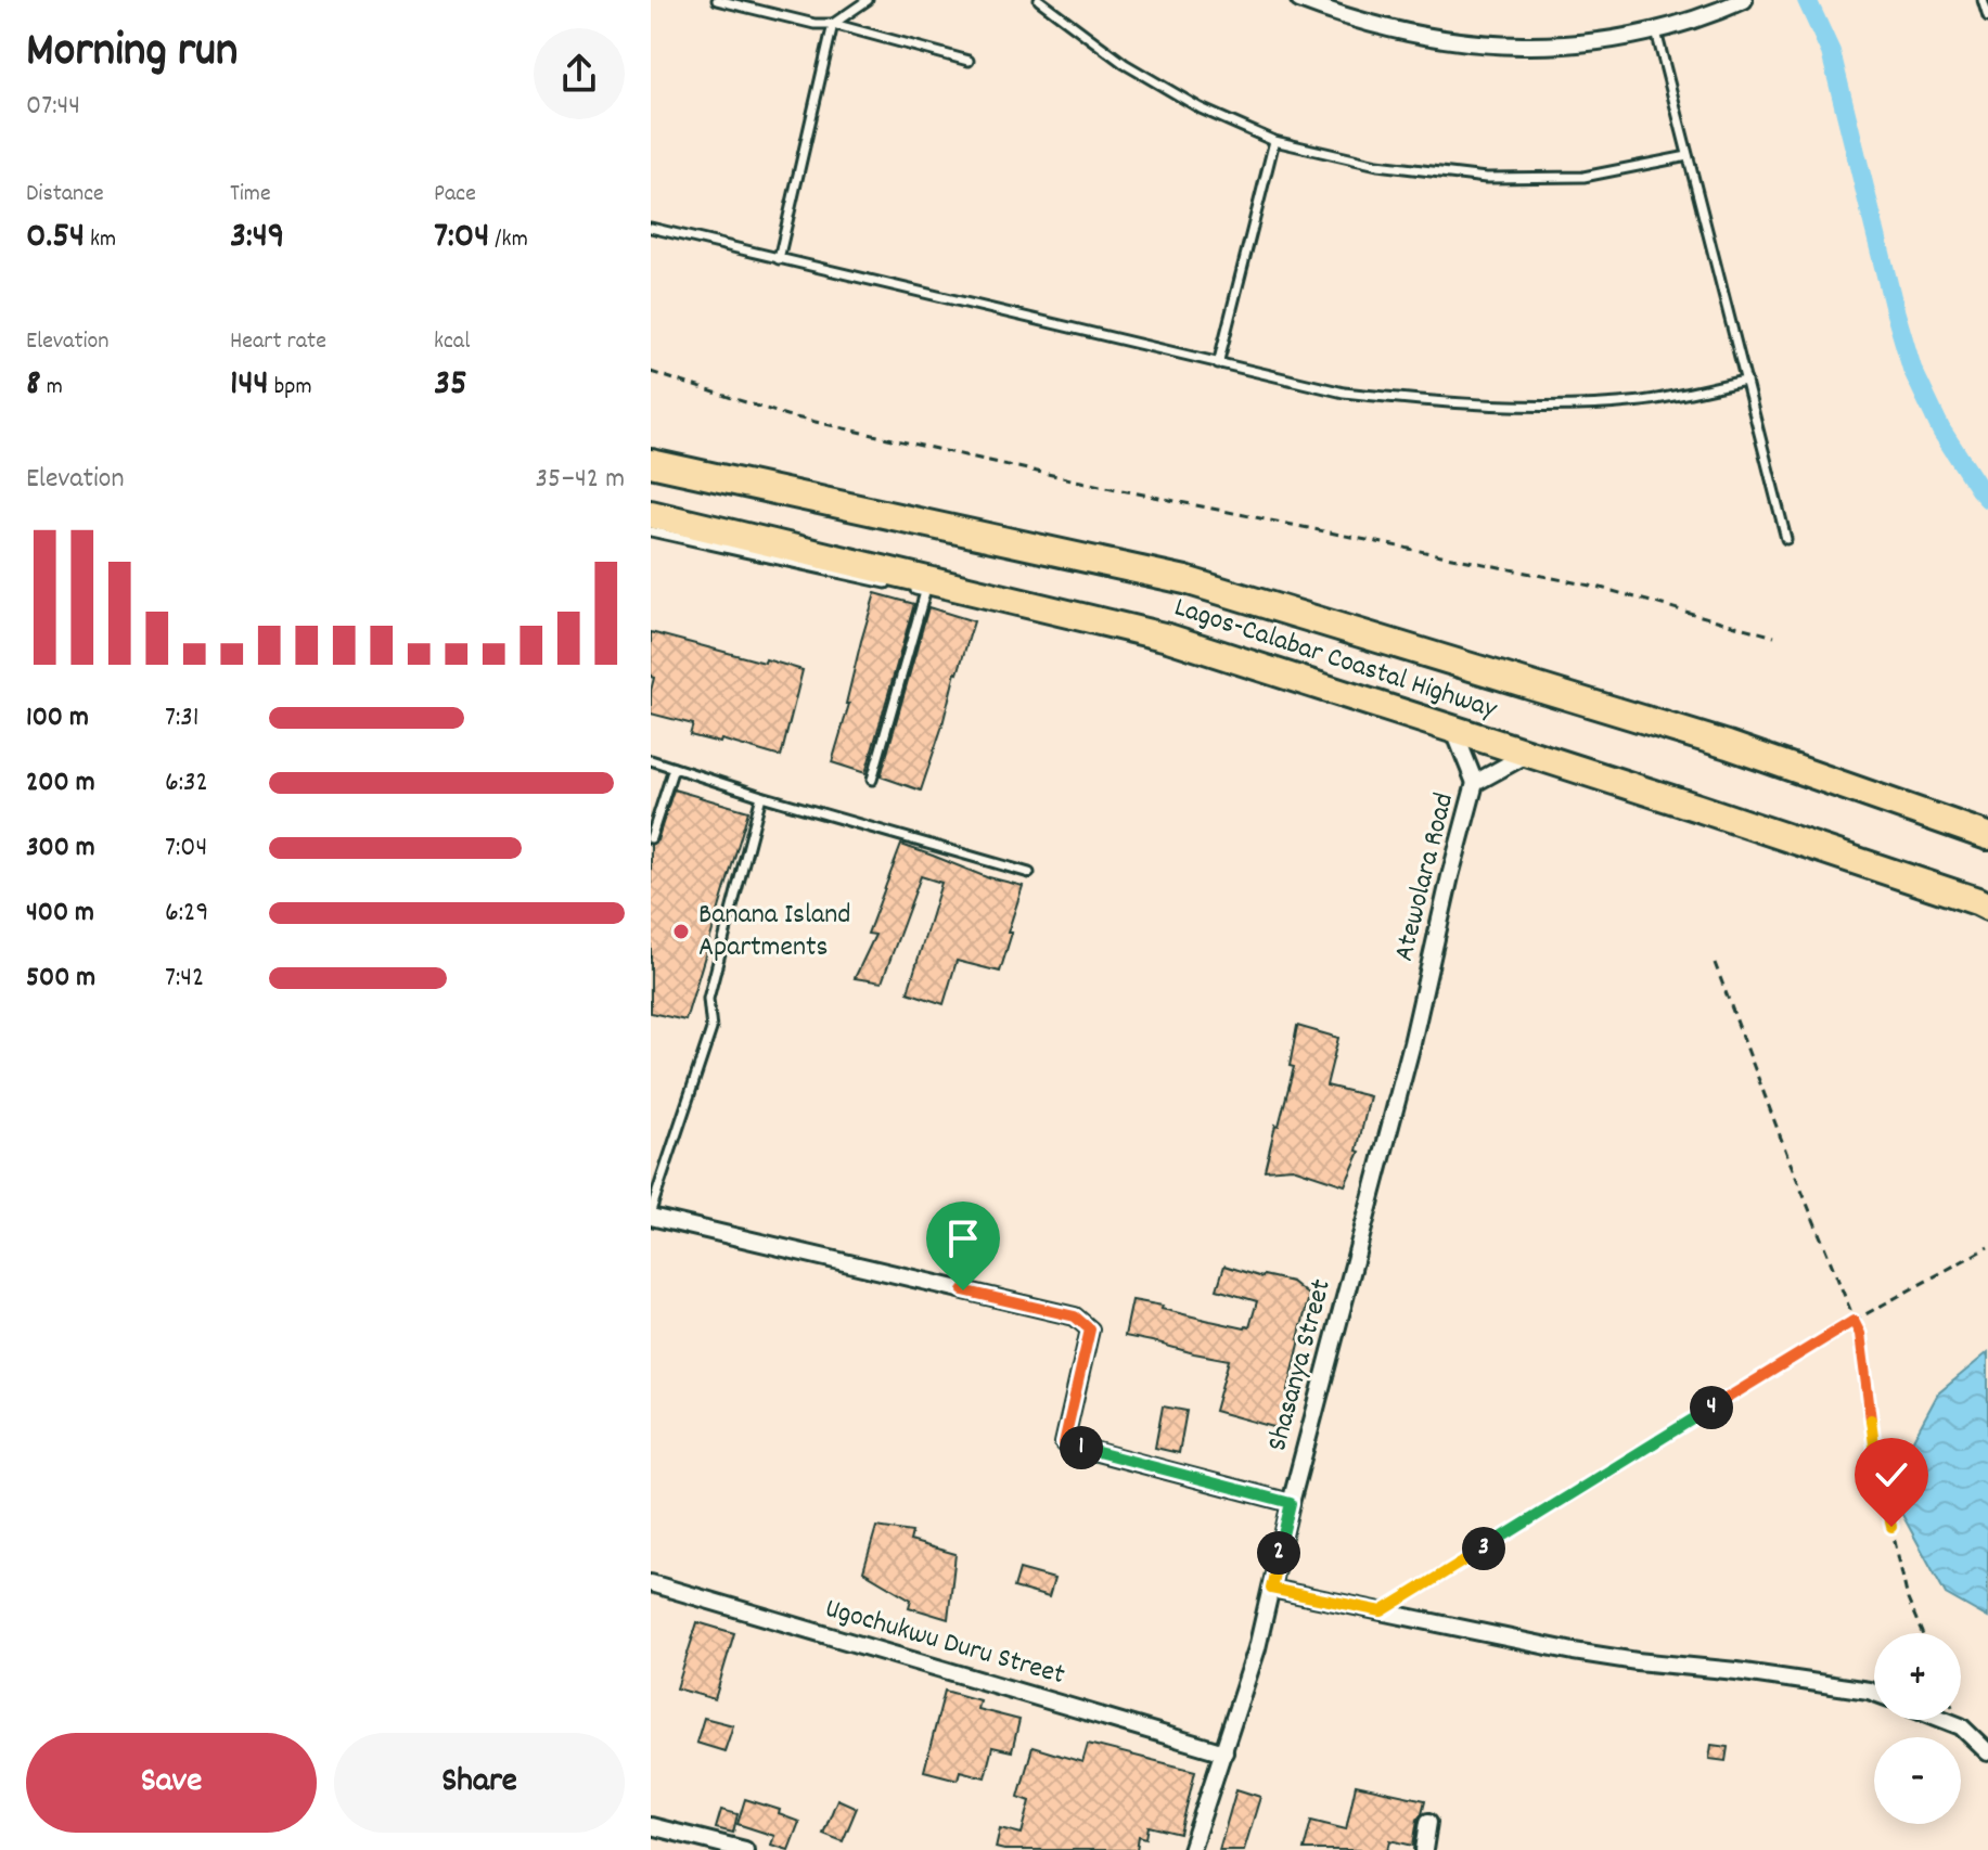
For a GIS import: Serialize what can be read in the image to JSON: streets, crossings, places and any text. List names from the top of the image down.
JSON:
{
  "streets": {
    "highway": ["Lagos-Calabar Coastal Highway"],
    "street": ["Atewolara Road", "Shasanya Street", "Ugochukwu Duru Street"]
  },
  "crossings": [
    ["Lagos-Calabar Coastal Highway", "Atewolara Road"],
    ["Atewolara Road", "Shasanya Street"],
    ["Shasanya Street", "Ugochukwu Duru Street"]
  ],
  "places": ["Banana Island Apartments"],
  "page": {
    "heading": ["Morning run", "07:44"],
    "stats": [
      ["Distance", "0.54 km"],
      ["Time", "3:49"],
      ["Pace", "7:04 /km"],
      ["Elevation", "8 m"],
      ["Heart rate", "144 bpm"],
      ["kcal", "35"]
    ],
    "chart": ["Elevation", "35–42 m"],
    "list": [
      {
        "name": "100 m",
        "note": "7:31"
      },
      {
        "name": "200 m",
        "note": "6:32"
      },
      {
        "name": "300 m",
        "note": "7:04"
      },
      {
        "name": "400 m",
        "note": "6:29"
      },
      {
        "name": "500 m",
        "note": "7:42"
      }
    ],
    "pins": [
      "4",
      "1",
      "3",
      "2"
    ],
    "map_buttons": ["+", "−"],
    "buttons": ["Save", "Share"]
  }
}
